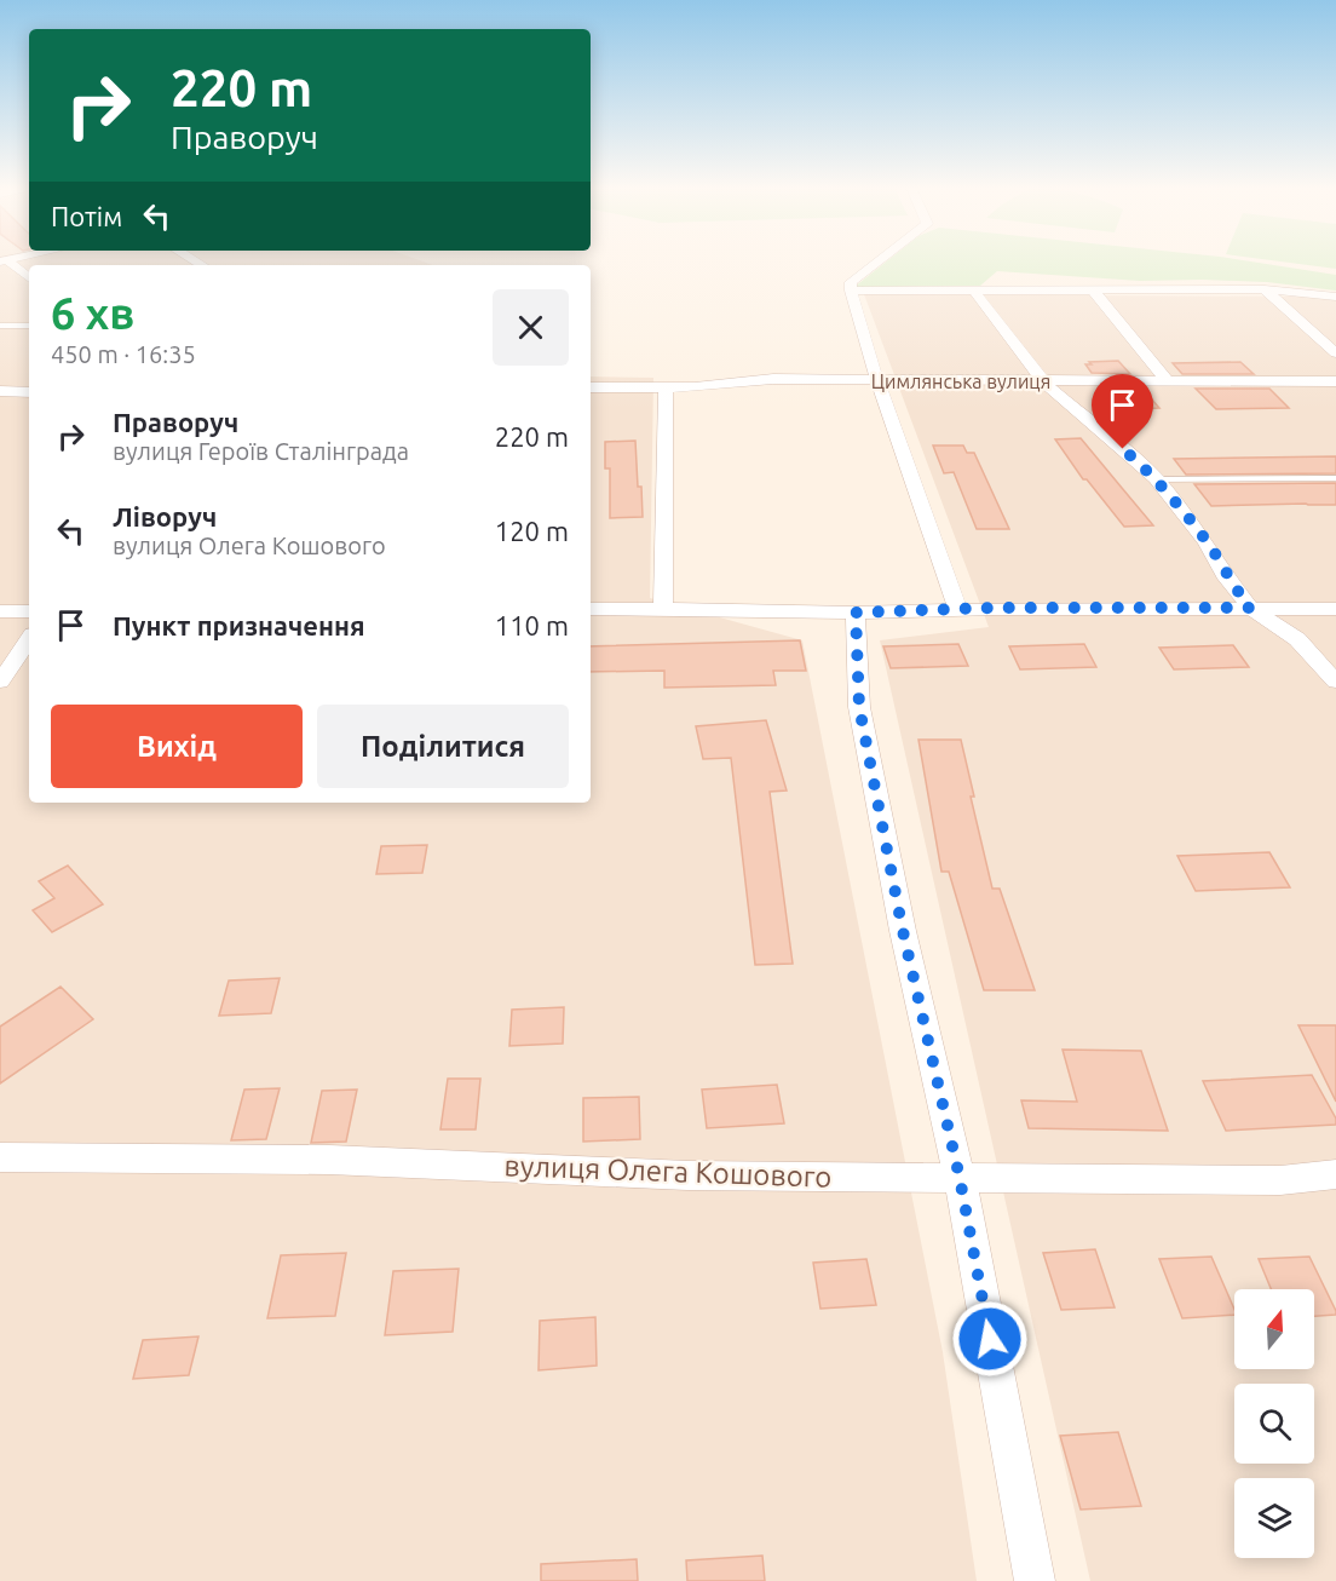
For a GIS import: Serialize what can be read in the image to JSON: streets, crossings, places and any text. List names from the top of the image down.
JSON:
{
  "streets": {
    "street": ["Цимлянська вулиця", "вулиця Олега Кошового"]
  },
  "north": "top",
  "page": {
    "turn": ["220 m", "Праворуч"],
    "then": "Потім",
    "heading": ["6 хв", "450 m · 16:35"],
    "list": [
      {
        "name": "Праворуч",
        "note": "вулиця Героїв Сталінграда",
        "value": "220 m"
      },
      {
        "name": "Ліворуч",
        "note": "вулиця Олега Кошового",
        "value": "120 m"
      },
      {
        "name": "Пункт призначення",
        "value": "110 m"
      }
    ],
    "buttons": ["Вихід", "Поділитися"]
  }
}
